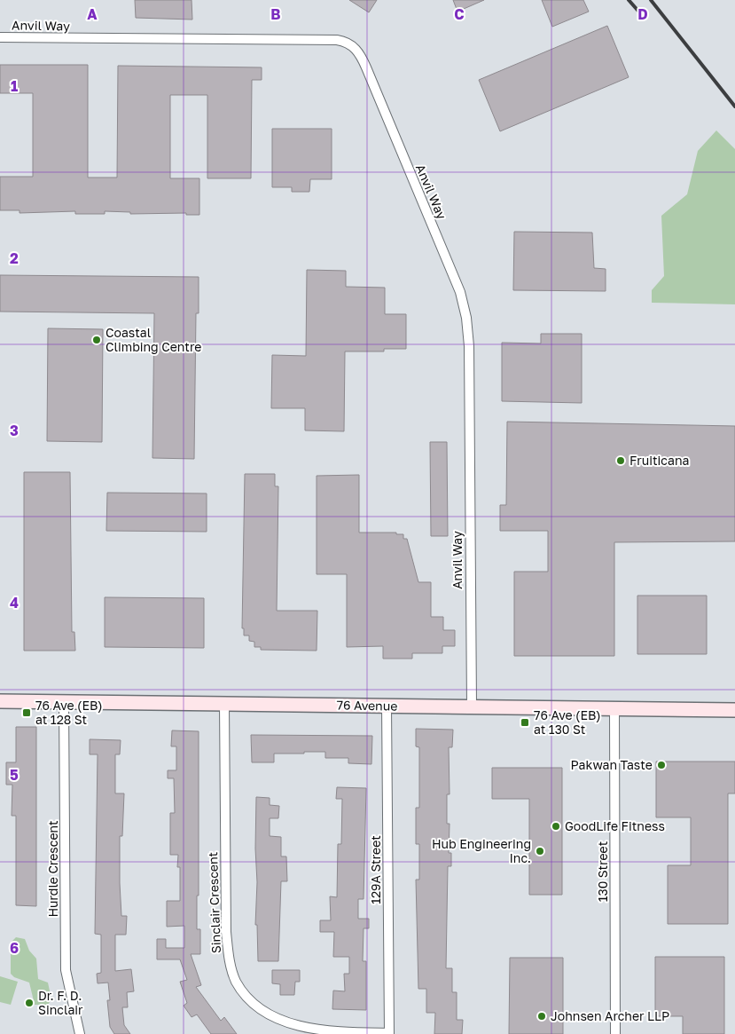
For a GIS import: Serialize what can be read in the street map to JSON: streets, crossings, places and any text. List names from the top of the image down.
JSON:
{
  "streets": {
    "main road": ["76 Avenue"],
    "street": [
      "Anvil Way",
      "Hurdle Crescent",
      "129A Street",
      "130 Street",
      "Sinclair Crescent"
    ]
  },
  "crossings": [
    ["Anvil Way", "76 Avenue"],
    ["76 Avenue", "Hurdle Crescent"],
    ["76 Avenue", "129A Street"],
    ["76 Avenue", "130 Street"],
    ["76 Avenue", "Sinclair Crescent"],
    ["129A Street", "Sinclair Crescent"]
  ],
  "places": {
    "other": [
      "Coastal Climbing Centre",
      "Fruiticana",
      "Pakwan Taste",
      "GoodLife Fitness",
      "Hub Engineering Inc.",
      "Dr. F. D. Sinclair",
      "Johnsen Archer LLP"
    ],
    "transit": ["76 Ave (EB) at 128 St", "76 Ave (EB) at 130 St"]
  },
  "grid": {
    "columns": [
      "A",
      "B",
      "C",
      "D"
    ],
    "rows": [
      "1",
      "2",
      "3",
      "4",
      "5",
      "6"
    ]
  }
}
